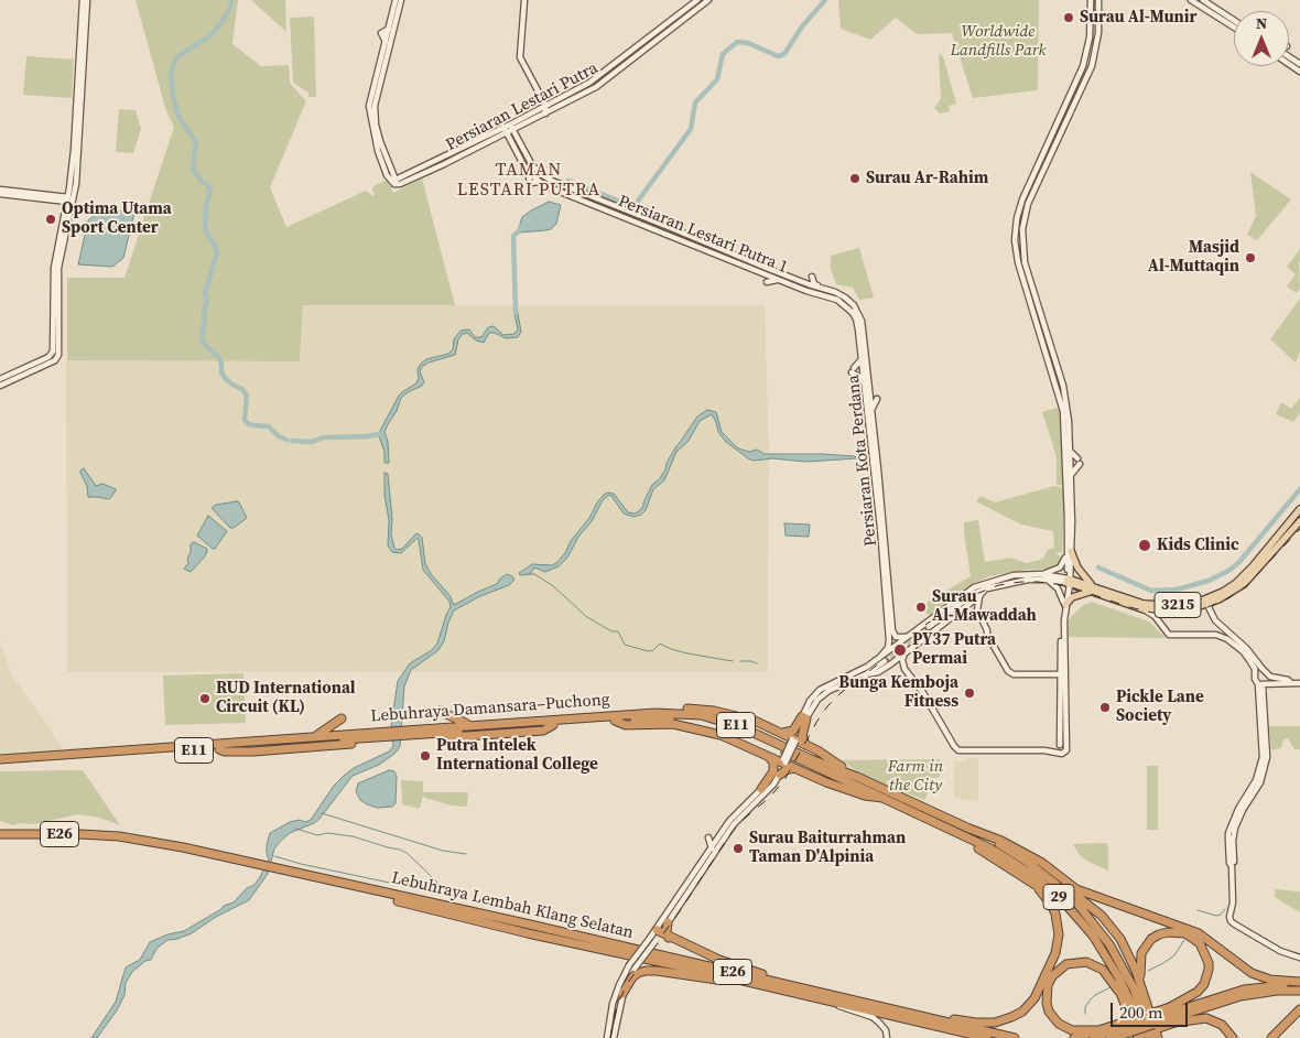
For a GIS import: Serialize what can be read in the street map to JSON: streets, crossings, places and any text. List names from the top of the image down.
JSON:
{
  "streets": {
    "highway": [
      "Lebuhraya Damansara–Puchong",
      "E11",
      "E26",
      "29",
      "Lebuhraya Lembah Klang Selatan"
    ],
    "main road": ["3215"],
    "street": ["Persiaran Lestari Putra", "Persiaran Lestari Putra 1", "Persiaran Kota Perdana"]
  },
  "crossings": [
    ["Persiaran Lestari Putra", "Persiaran Lestari Putra 1"],
    ["Persiaran Lestari Putra 1", "Persiaran Kota Perdana"],
    ["Persiaran Kota Perdana", "3215"],
    ["Lebuhraya Damansara–Puchong", "E11"],
    ["Lebuhraya Damansara–Puchong", "29"]
  ],
  "districts": ["TAMAN LESTARI PUTRA"],
  "parks": ["Worldwide Landfills Park", "Farm in the City"],
  "places": [
    "Surau Al-Munir",
    "Surau Ar-Rahim",
    "Optima Utama Sport Center",
    "Masjid Al-Muttaqin",
    "Kids Clinic",
    "Surau Al-Mawaddah",
    "PY37 Putra Permai",
    "Bunga Kemboja Fitness",
    "RUD International Circuit (KL)",
    "Pickle Lane Society",
    "Putra Intelek International College",
    "Surau Baiturrahman Taman D'Alpinia"
  ],
  "scale_bar": "200 m",
  "north": "top"
}
